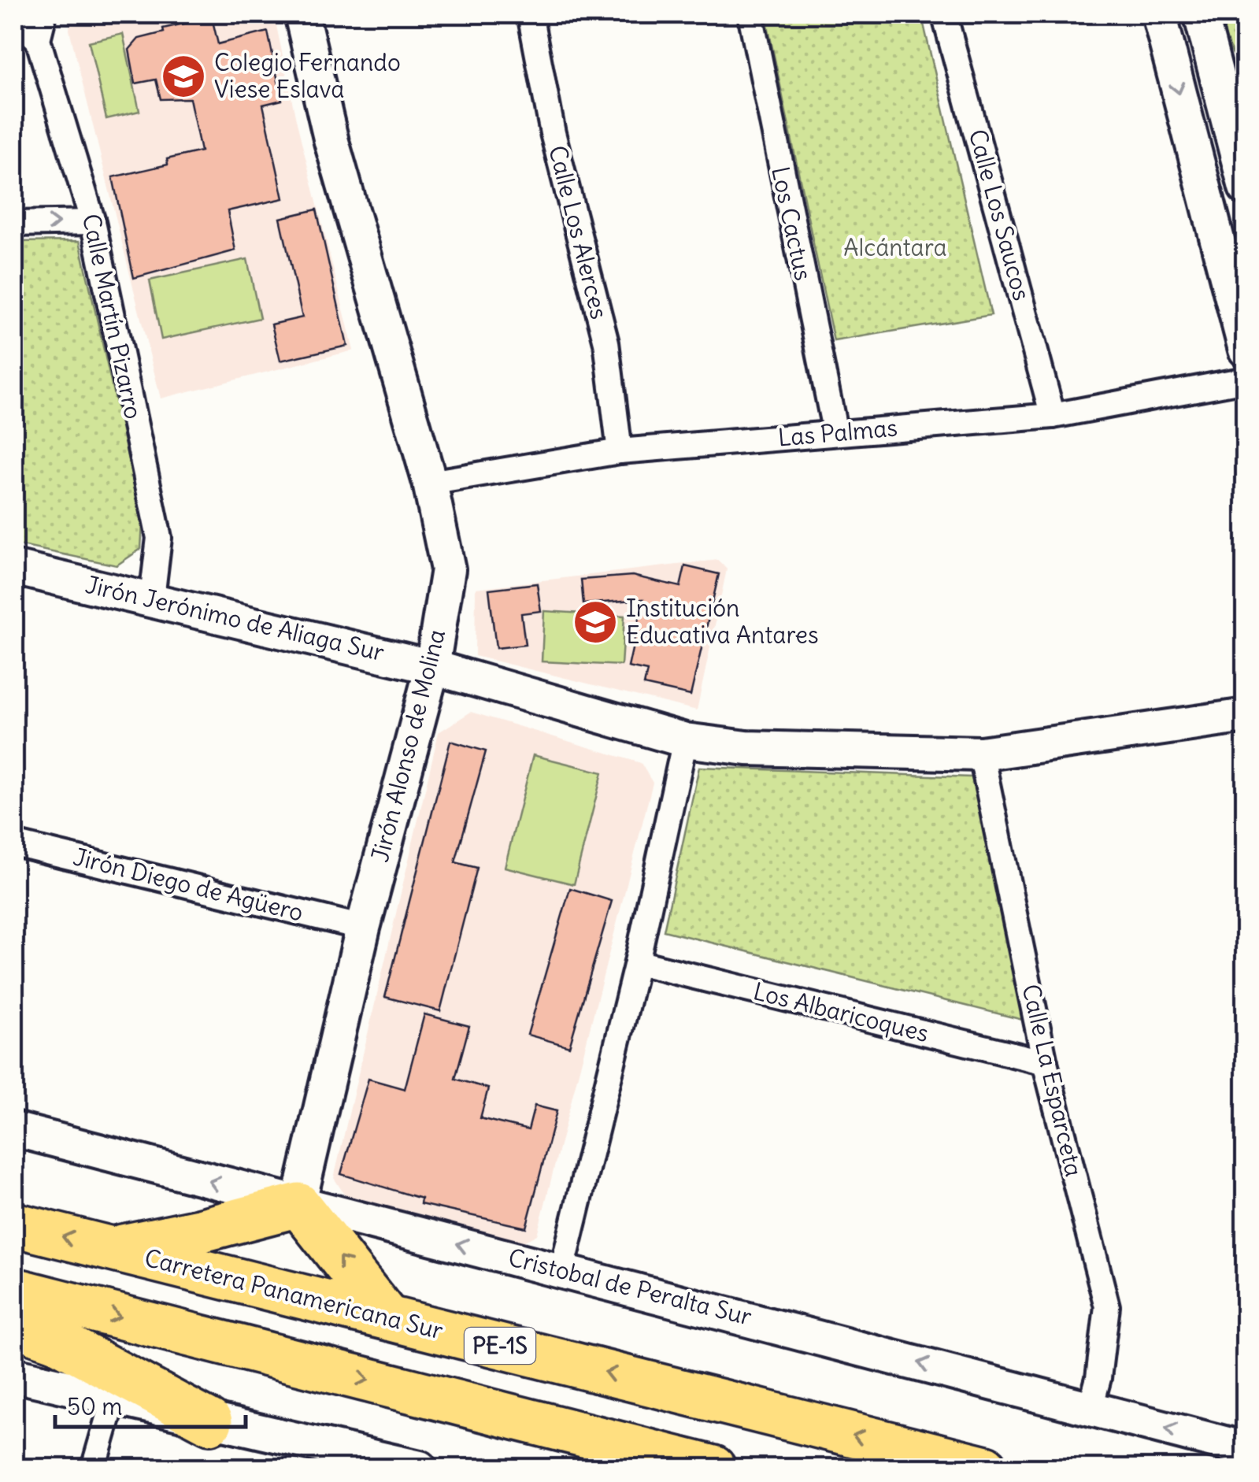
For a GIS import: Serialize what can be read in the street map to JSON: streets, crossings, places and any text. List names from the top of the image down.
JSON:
{
  "streets": {
    "highway": ["Carretera Panamericana Sur", "PE-1S"],
    "street": [
      "Calle Los Saucos",
      "Los Cactus",
      "Calle Los Alerces",
      "Calle Martín Pizarro",
      "Las Palmas",
      "Jirón Jerónimo de Aliaga Sur",
      "Jirón Alonso de Molina",
      "Jirón Diego de Agüero",
      "Los Albaricoques",
      "Calle La Esparceta",
      "Cristobal de Peralta Sur"
    ]
  },
  "crossings": [
    ["Calle Los Saucos", "Las Palmas"],
    ["Los Cactus", "Las Palmas"],
    ["Calle Los Alerces", "Las Palmas"],
    ["Calle Martín Pizarro", "Jirón Jerónimo de Aliaga Sur"],
    ["Las Palmas", "Jirón Alonso de Molina"],
    ["Jirón Jerónimo de Aliaga Sur", "Jirón Alonso de Molina"],
    ["Jirón Jerónimo de Aliaga Sur", "Calle La Esparceta"],
    ["Jirón Alonso de Molina", "Jirón Diego de Agüero"],
    ["Jirón Alonso de Molina", "Cristobal de Peralta Sur"],
    ["Los Albaricoques", "Calle La Esparceta"],
    ["Calle La Esparceta", "Cristobal de Peralta Sur"]
  ],
  "parks": ["Alcántara"],
  "places": {
    "school or university": ["Colegio Fernando Viese Eslava", "Institución Educativa Antares"]
  },
  "scale_bar": "50 m"
}
